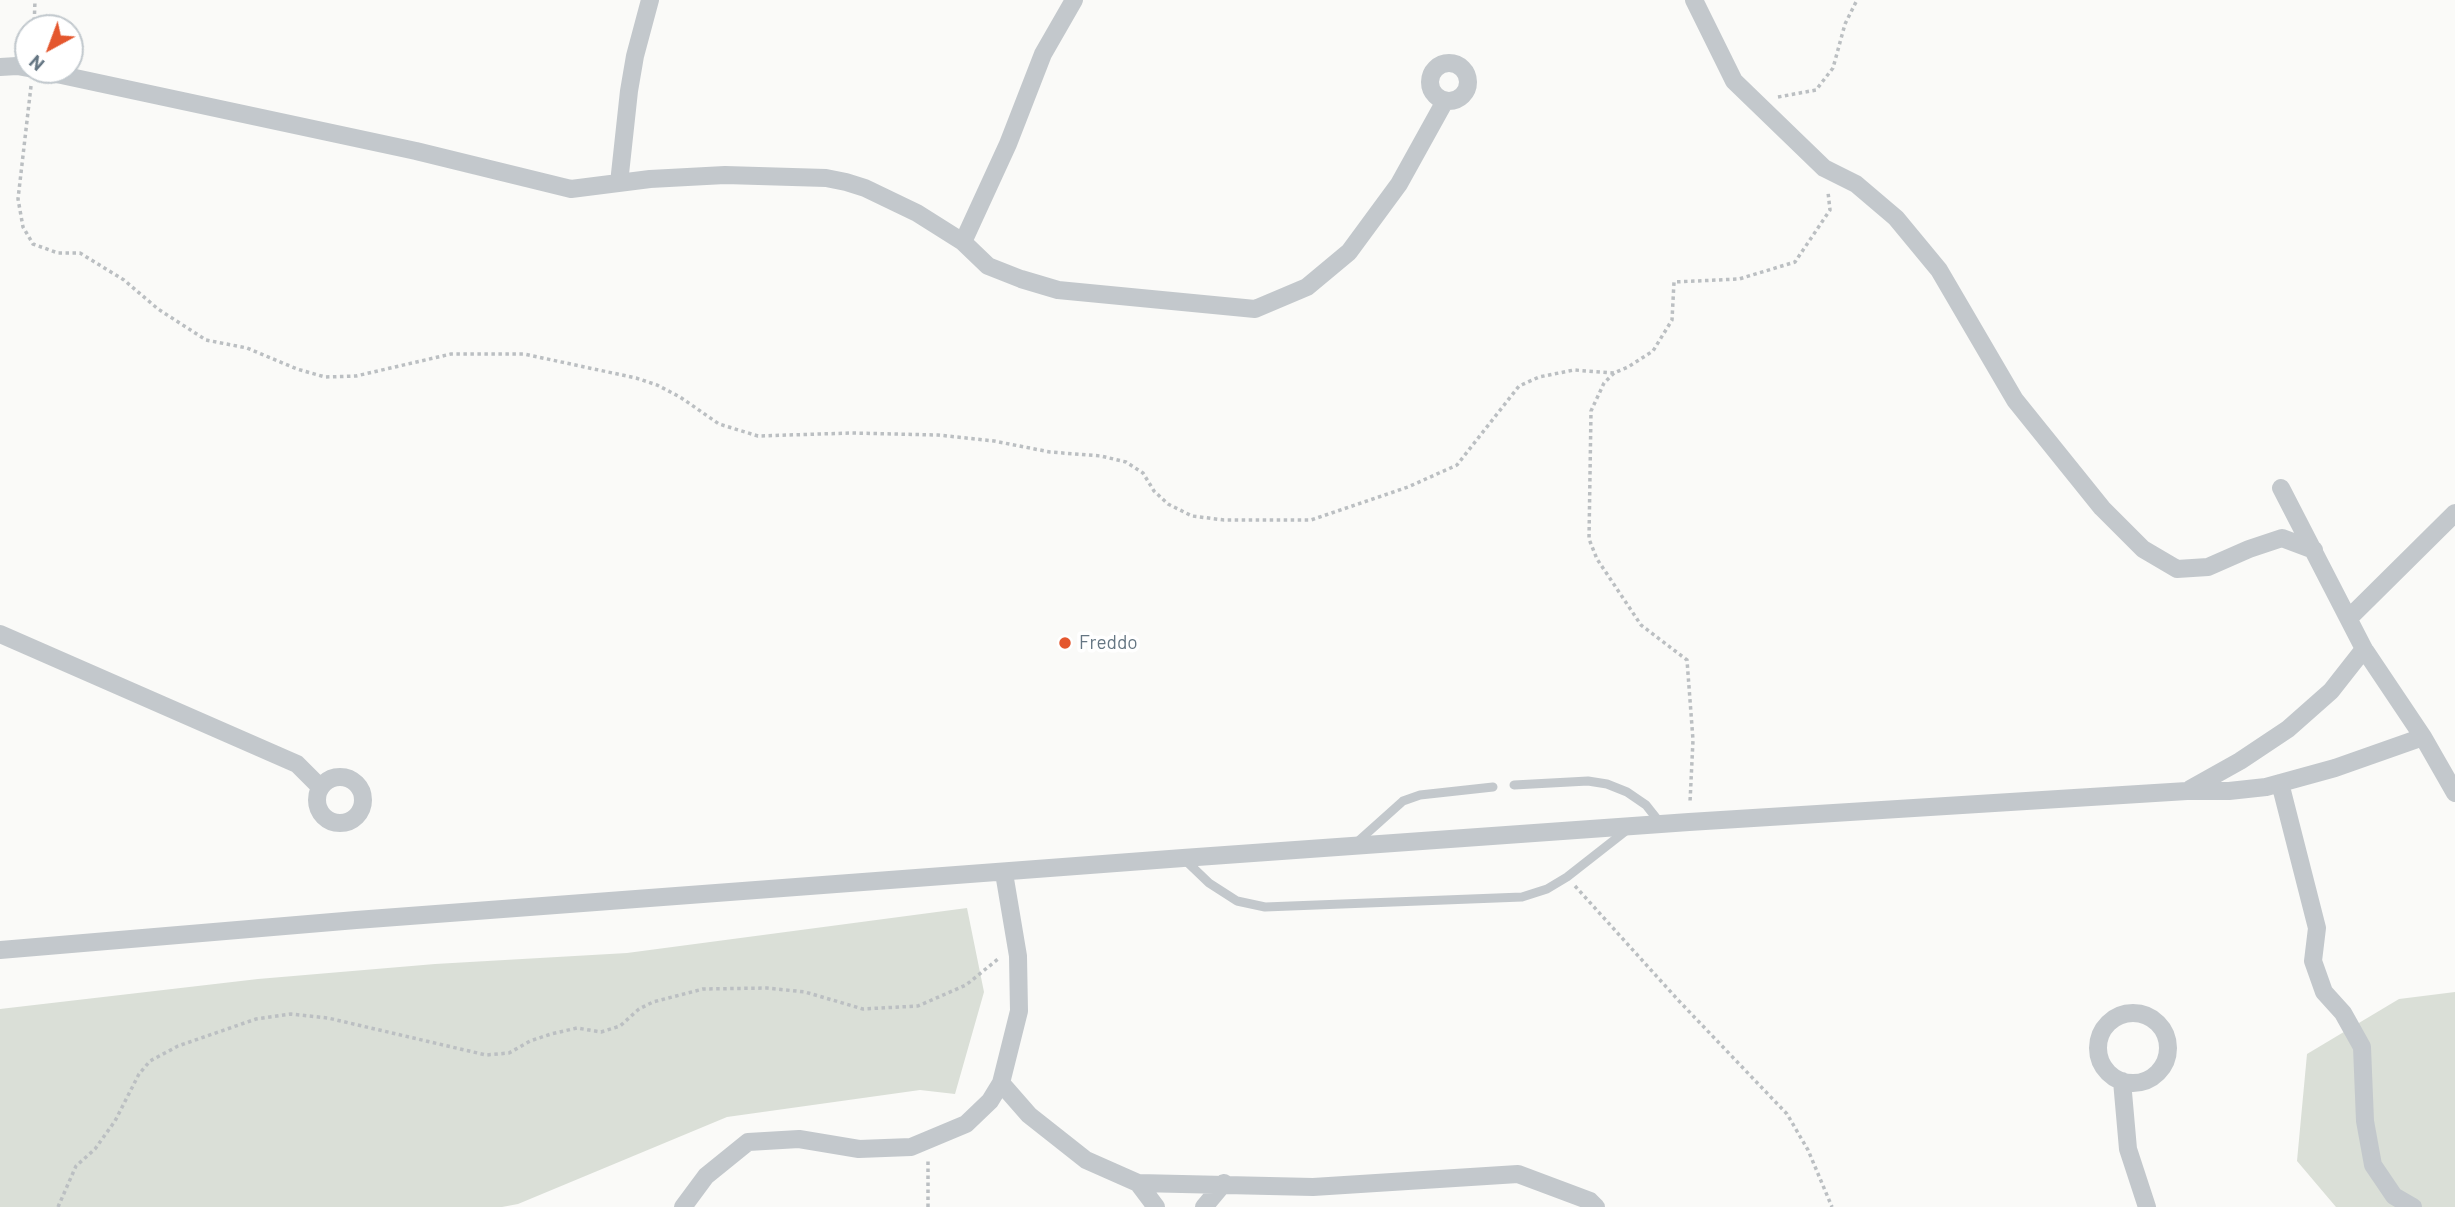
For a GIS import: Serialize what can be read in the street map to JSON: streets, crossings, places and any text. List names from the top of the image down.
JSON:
{
  "places": ["Freddo"],
  "north": "bottom left"
}
